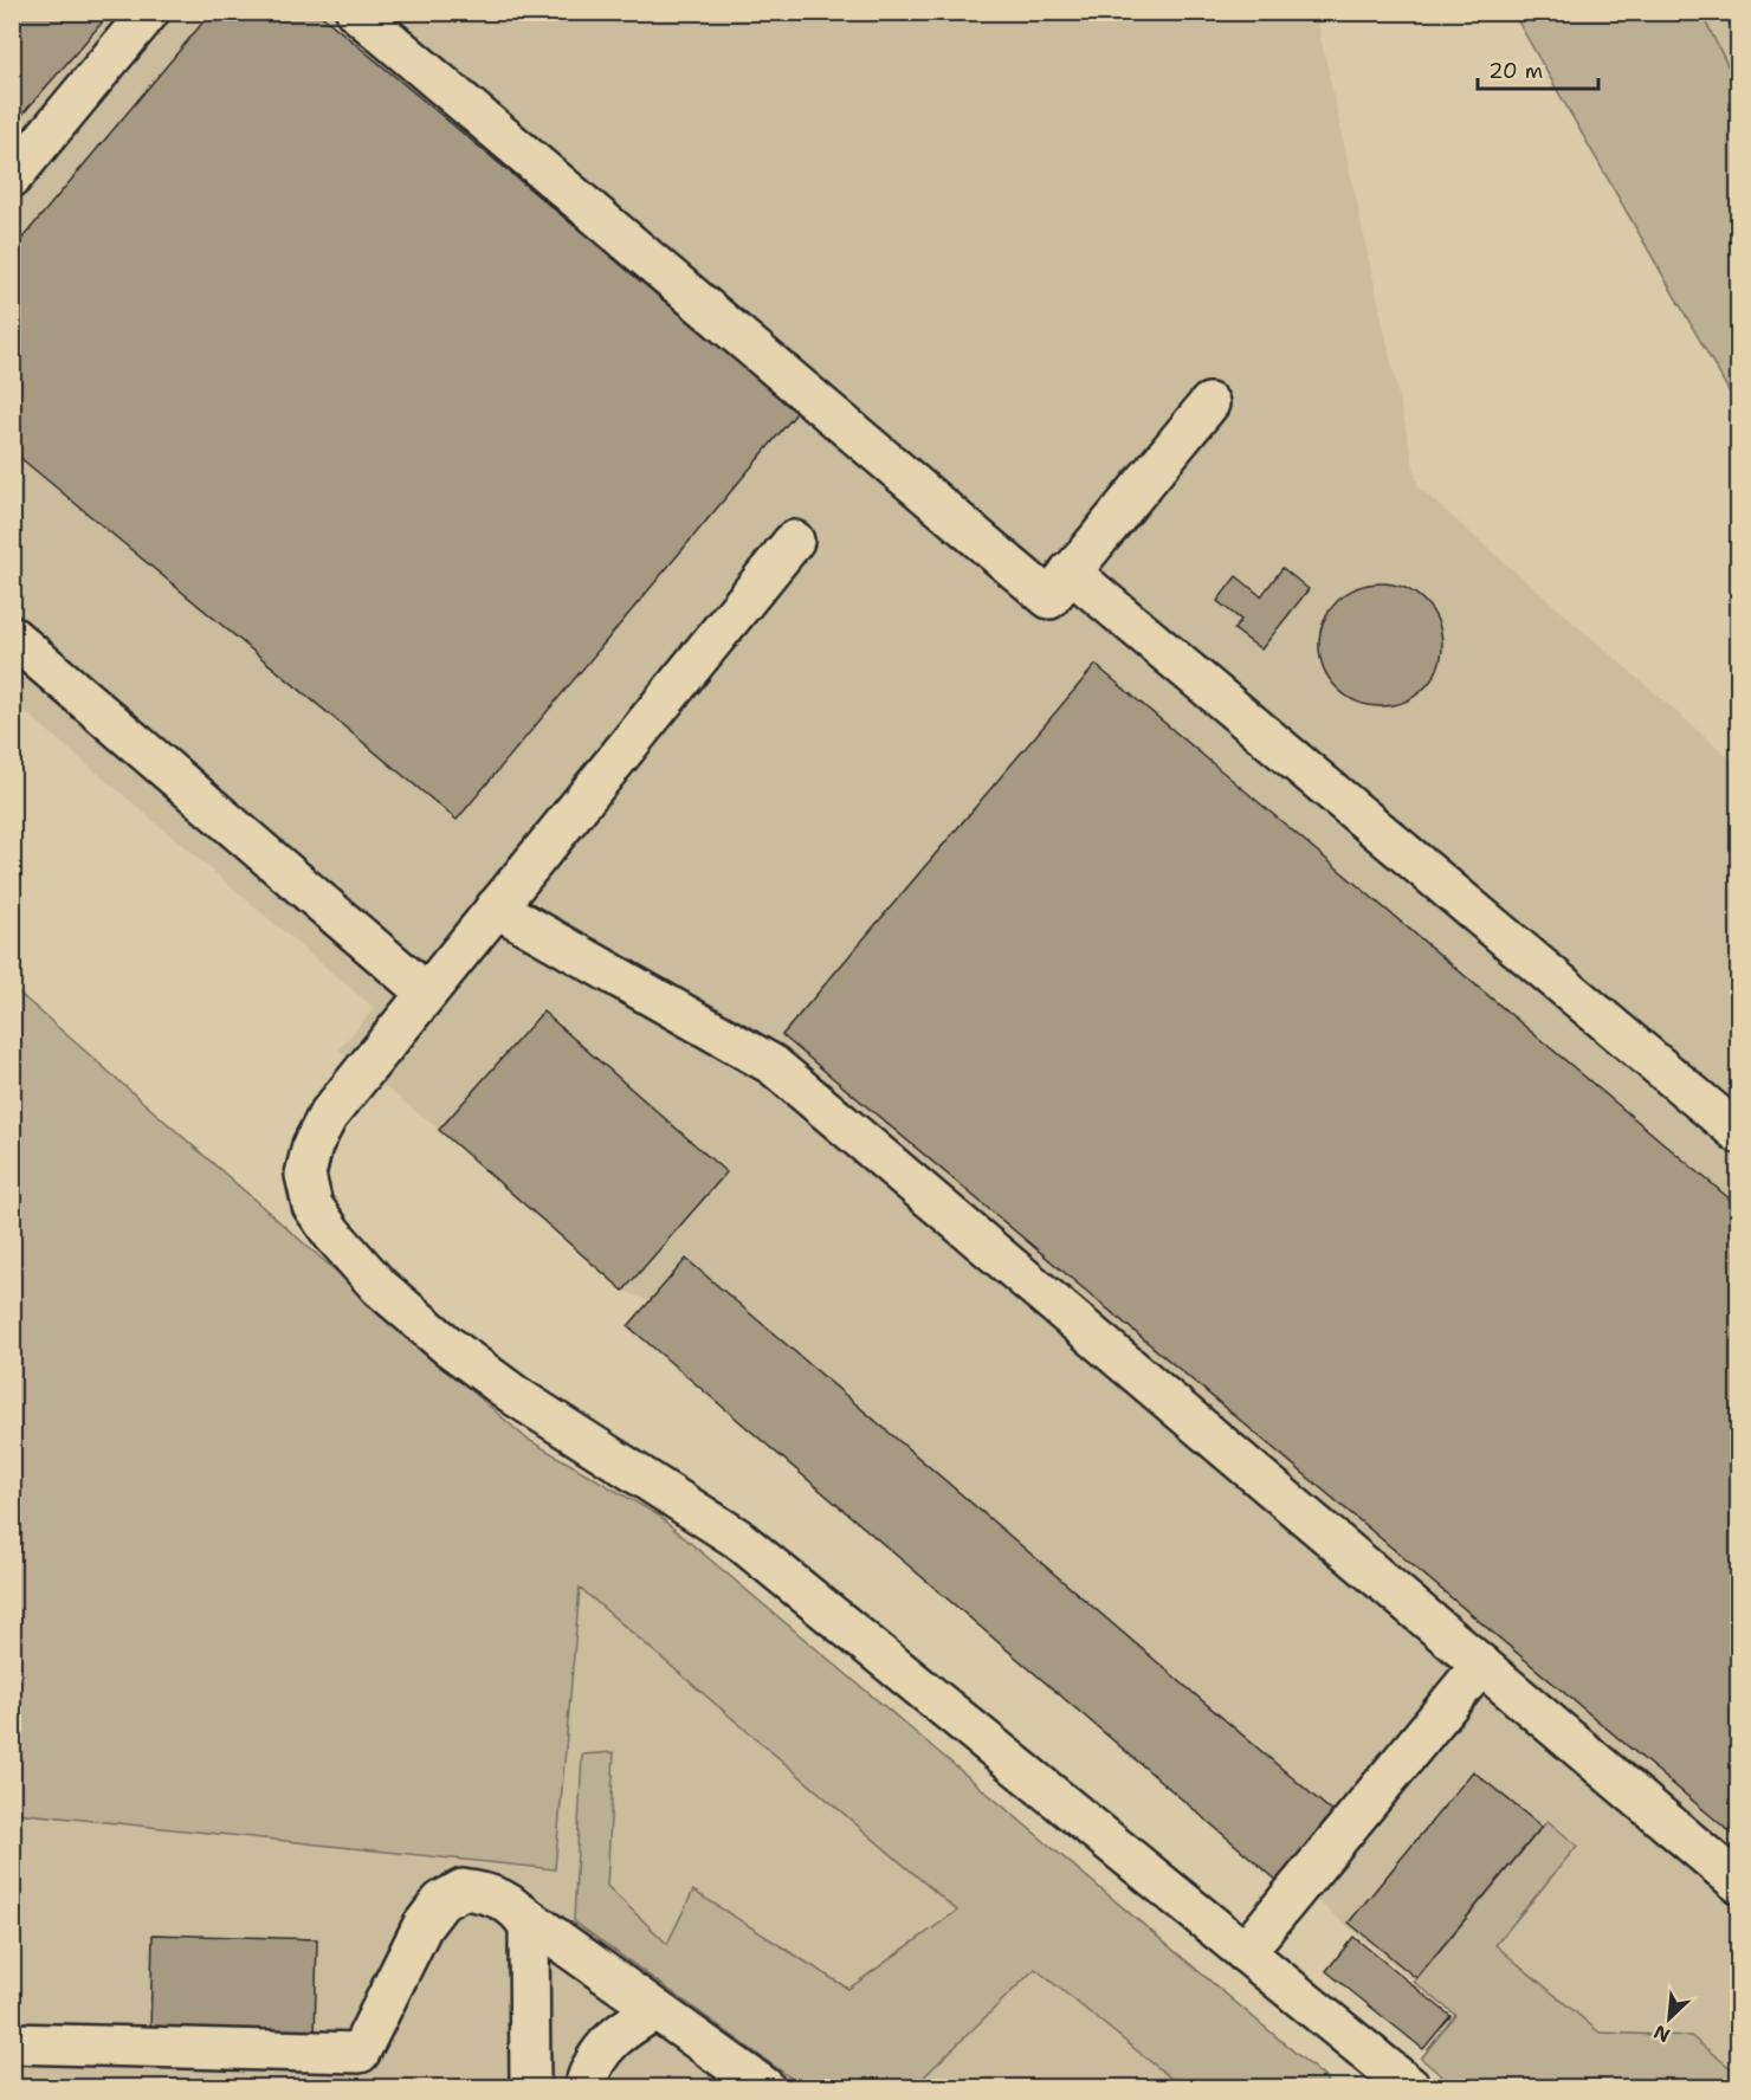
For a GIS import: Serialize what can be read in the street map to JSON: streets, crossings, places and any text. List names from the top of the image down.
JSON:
{
  "scale_bar": "20 m",
  "north": "bottom left"
}
